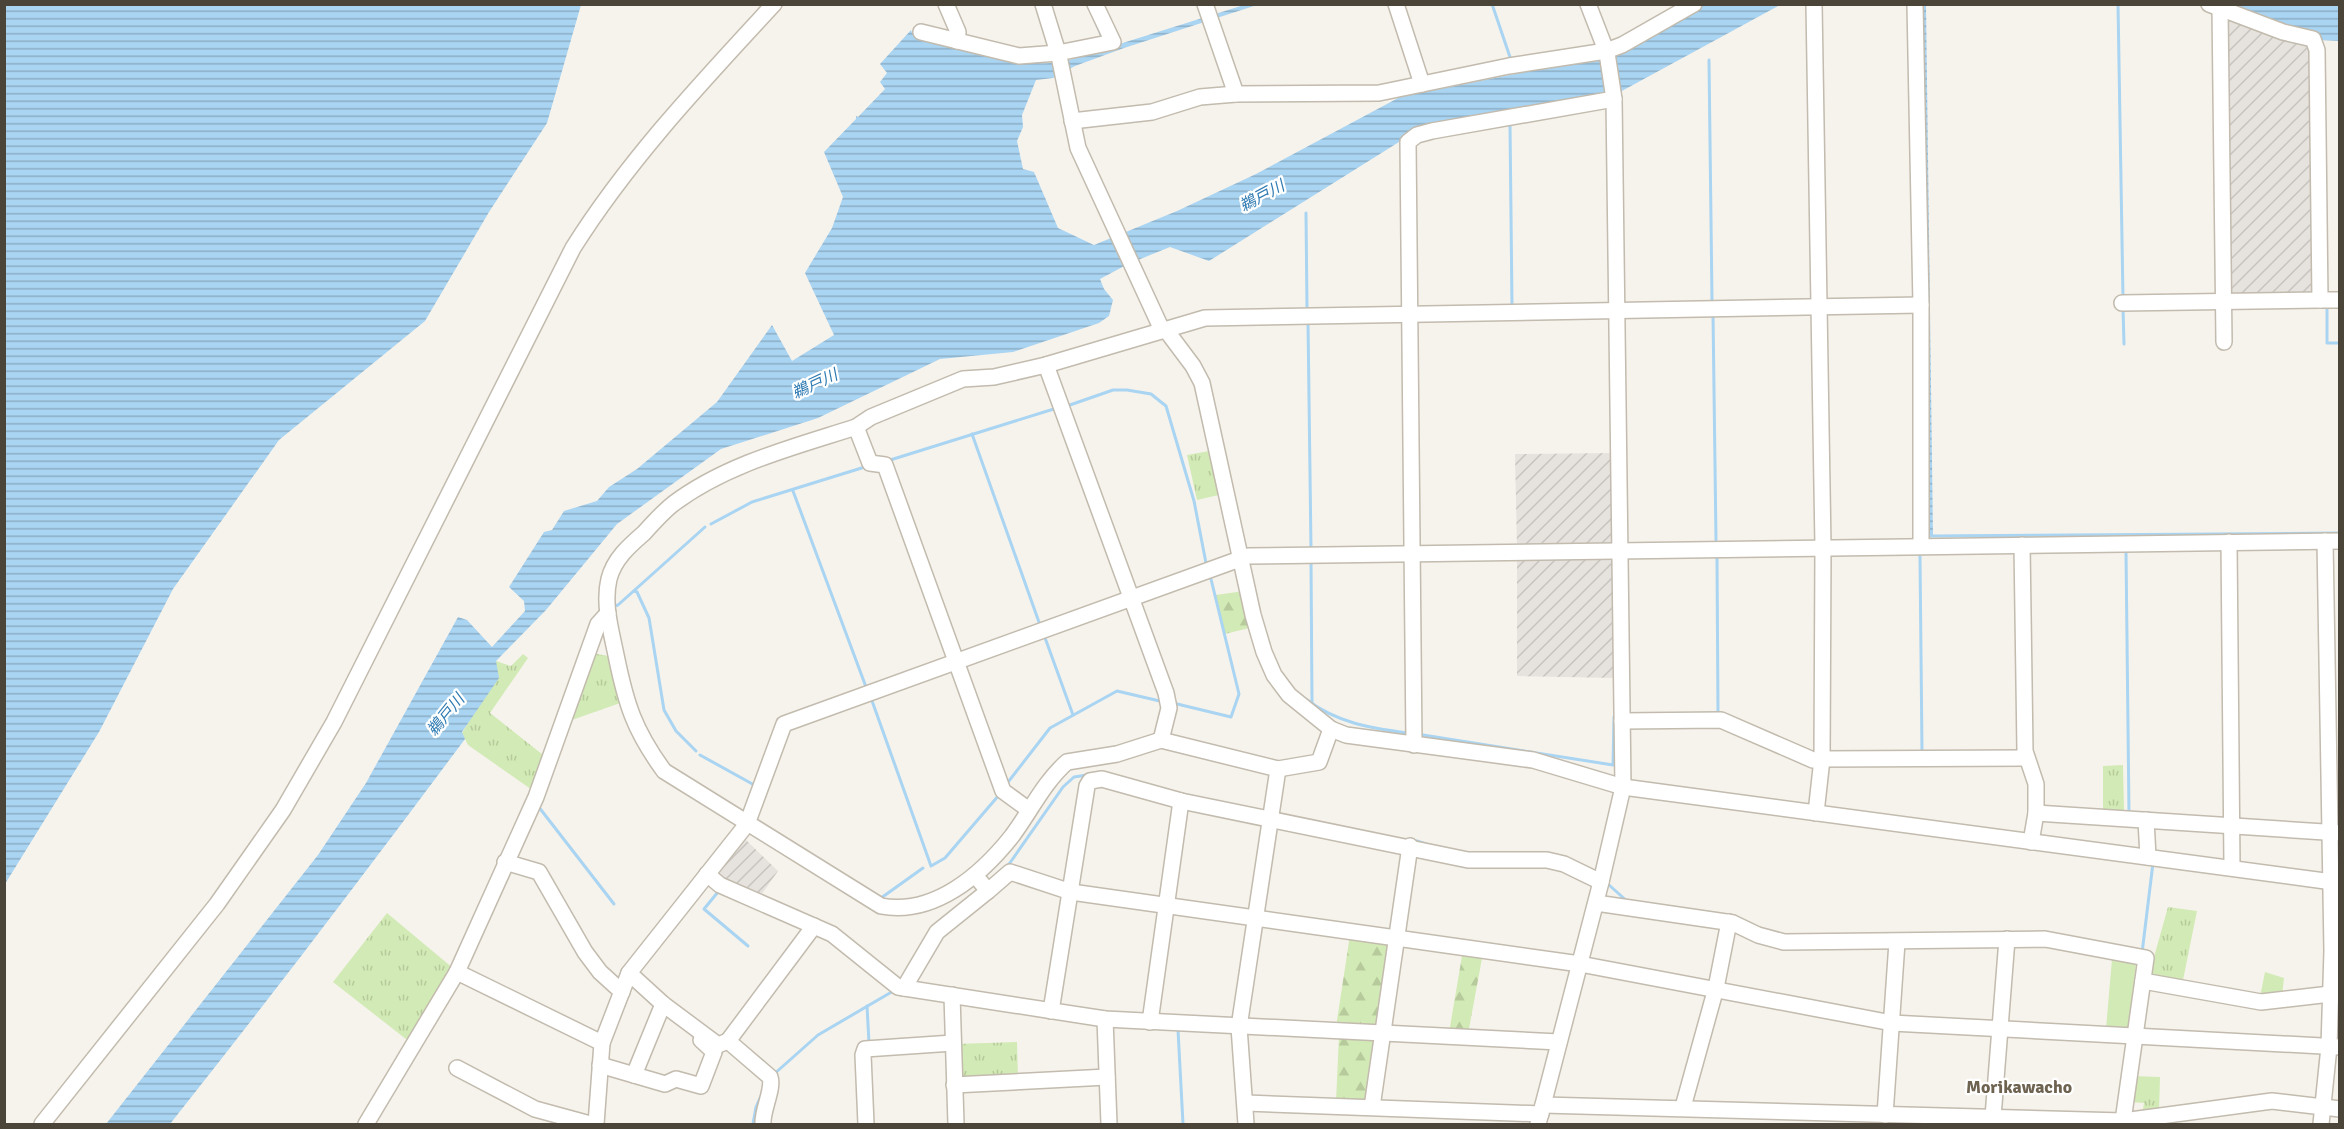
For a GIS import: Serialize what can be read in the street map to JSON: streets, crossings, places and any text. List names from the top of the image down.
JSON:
{
  "districts": ["Morikawacho"],
  "water": ["鵜戸川"]
}
